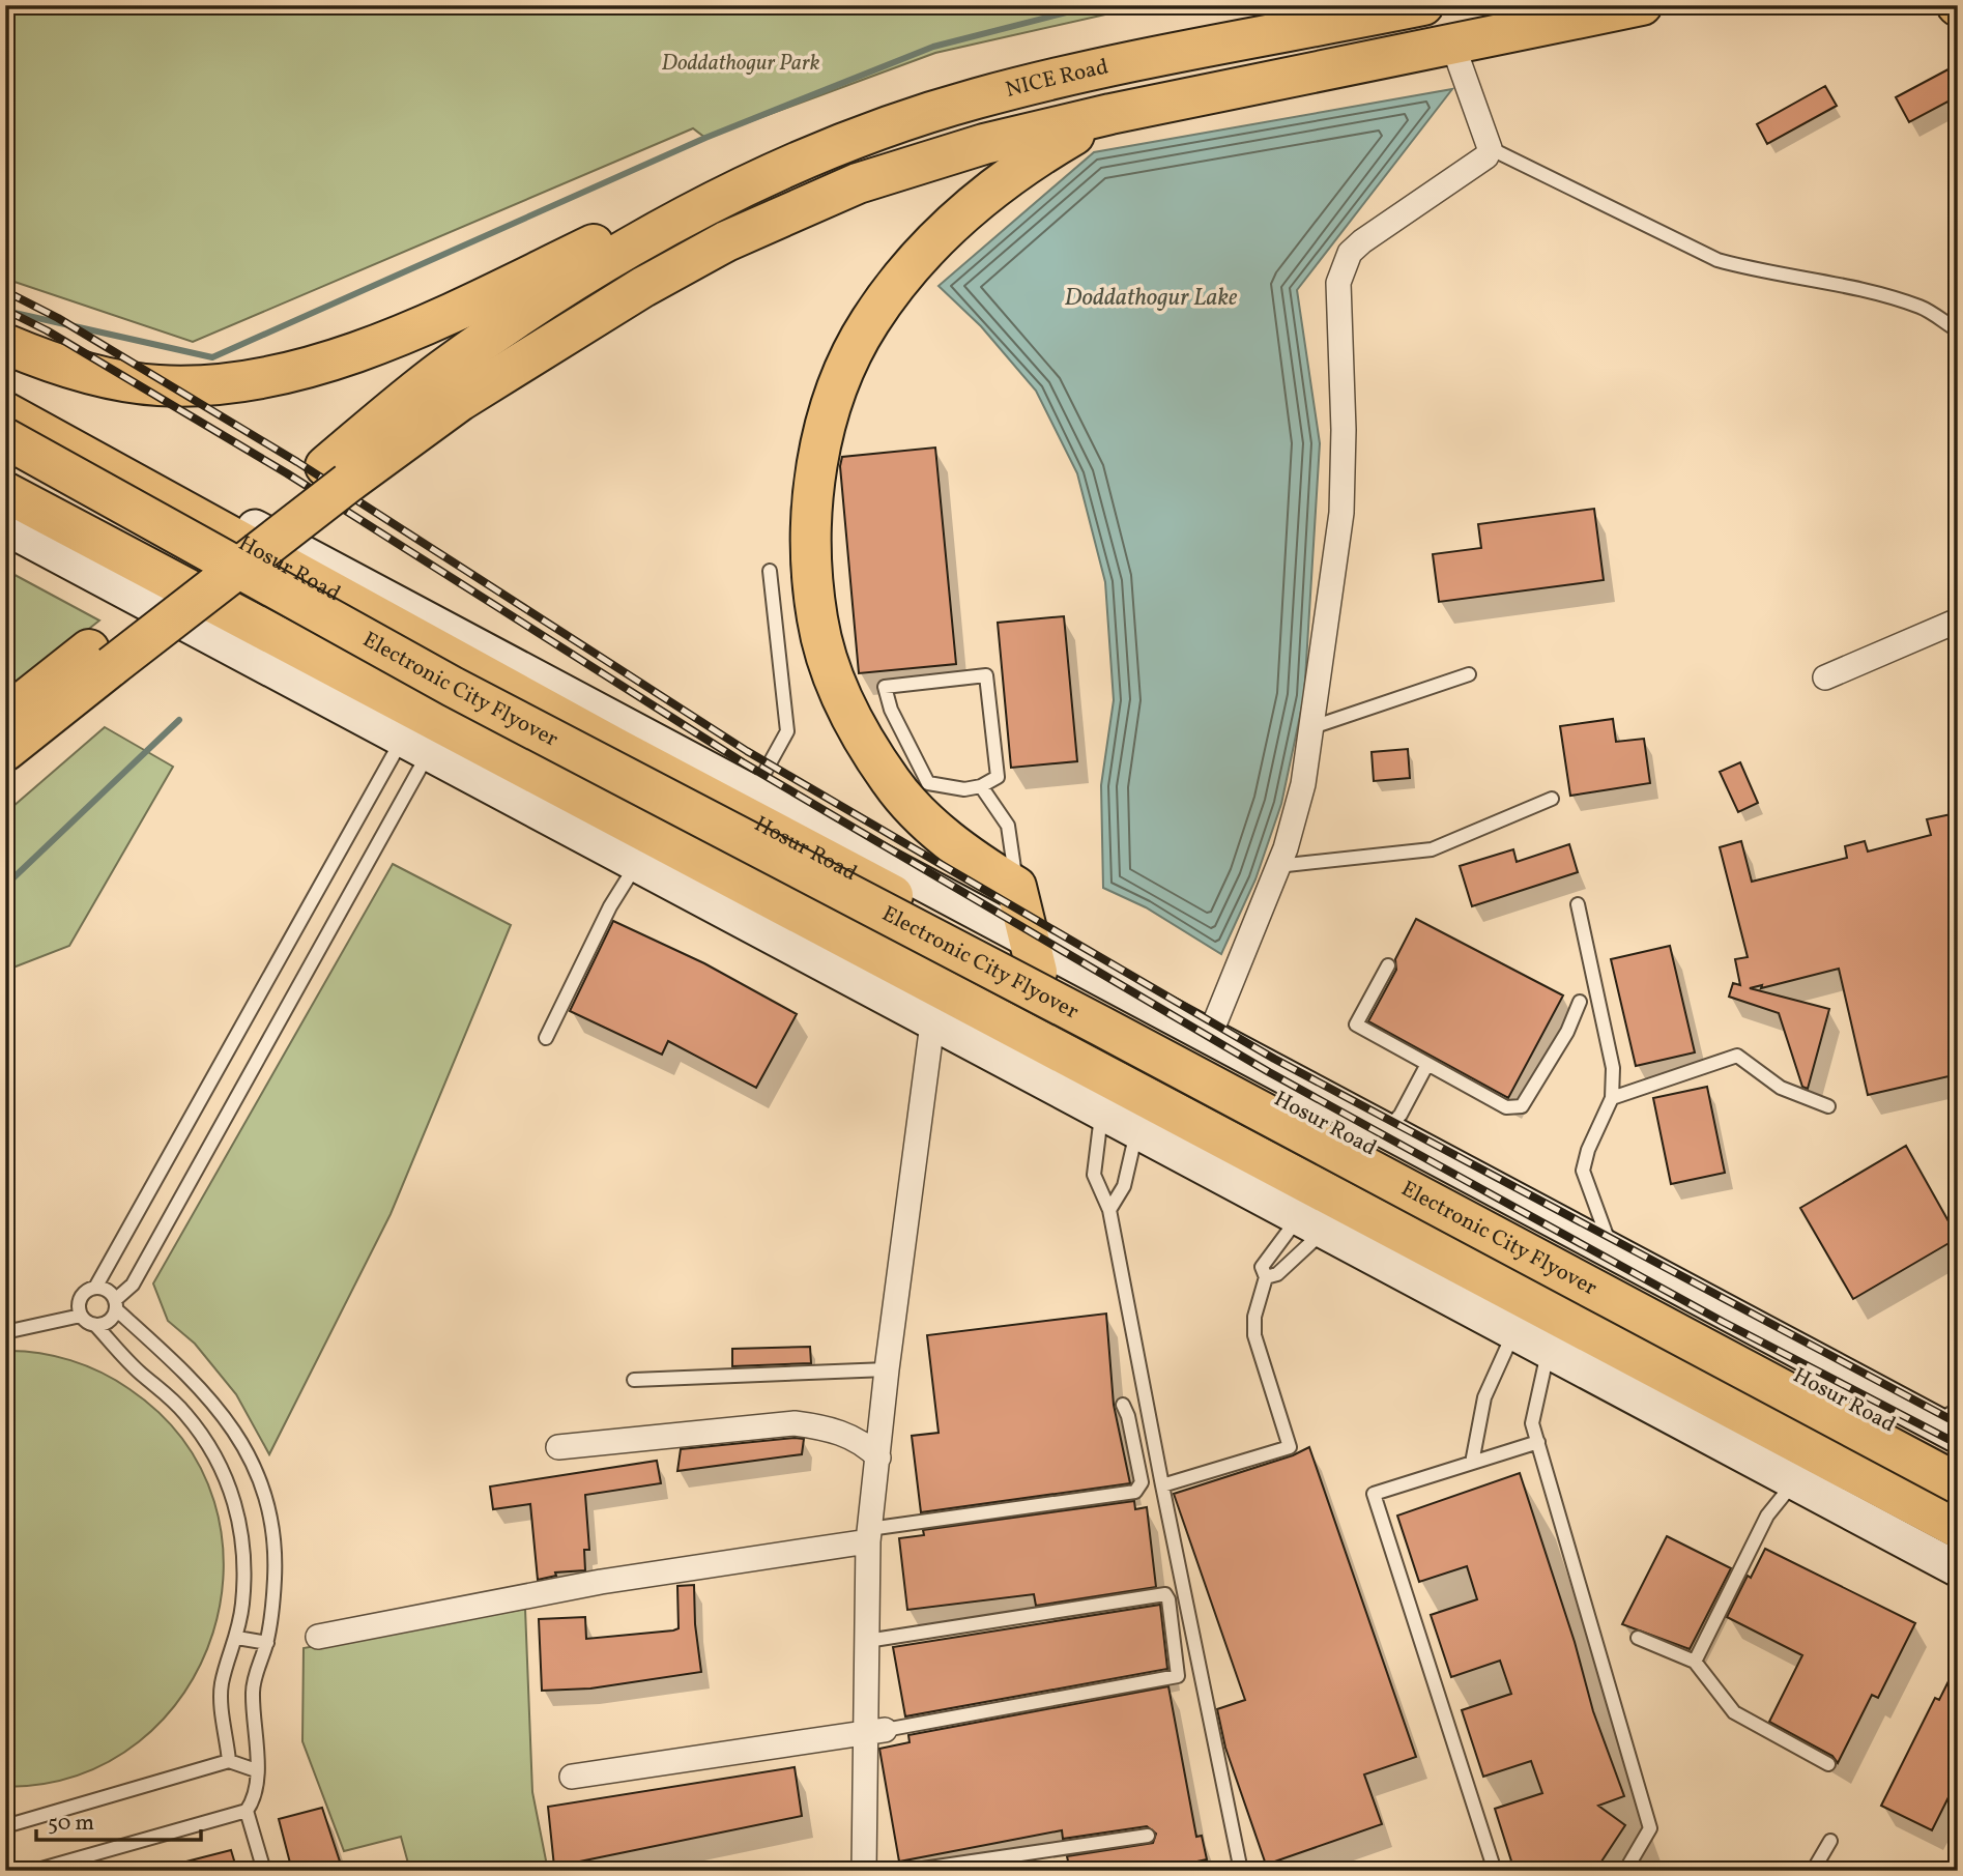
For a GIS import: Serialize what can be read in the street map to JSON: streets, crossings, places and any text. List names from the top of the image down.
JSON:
{
  "streets": {
    "highway": ["NICE Road", "Hosur Road", "Electronic City Flyover"]
  },
  "water": ["Doddathogur Lake"],
  "parks": ["Doddathogur Park"],
  "scale_bar": "50 m"
}
